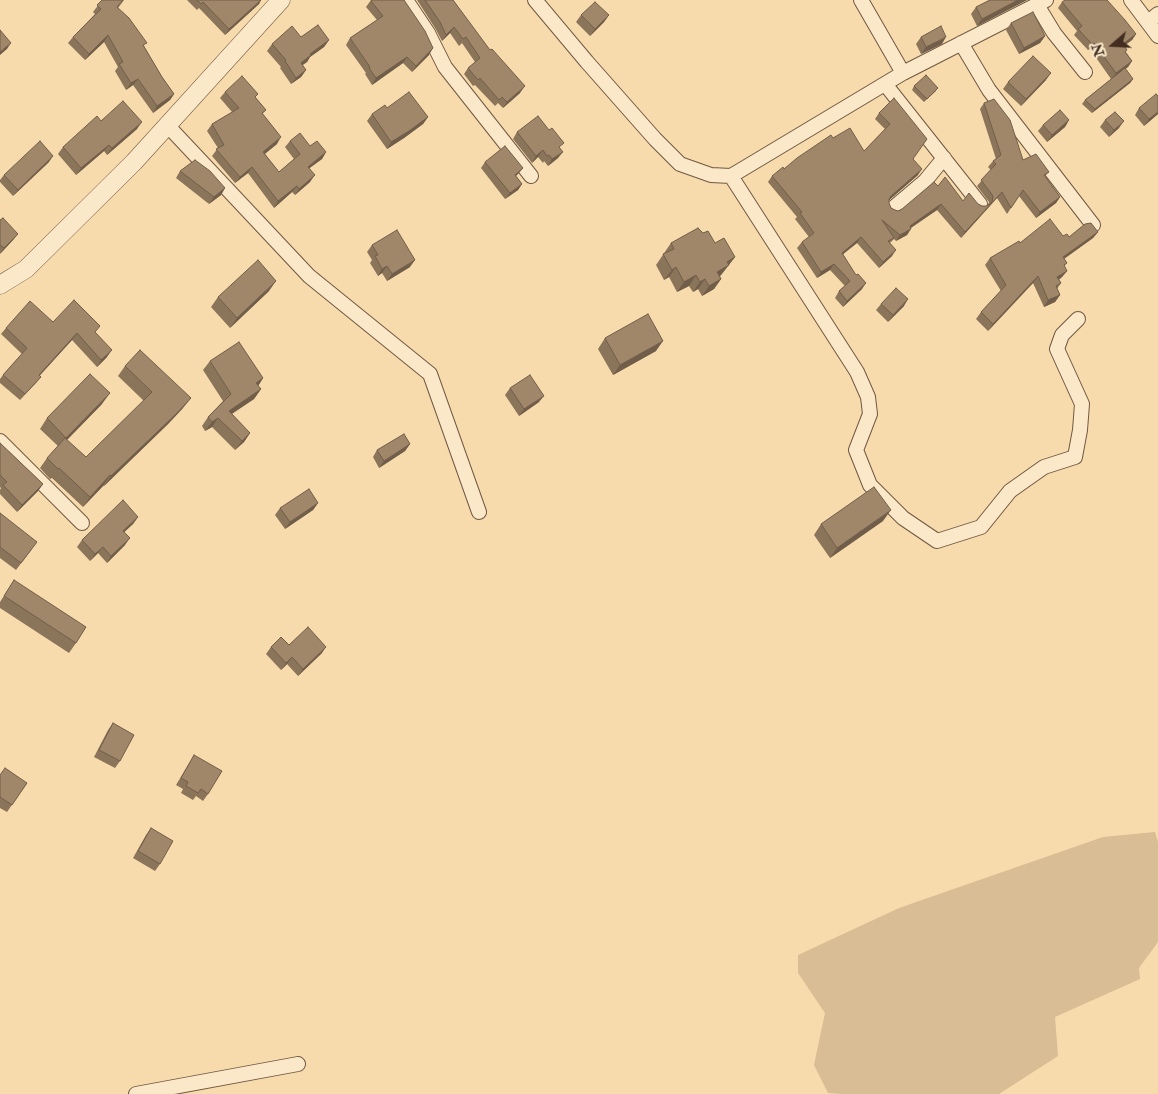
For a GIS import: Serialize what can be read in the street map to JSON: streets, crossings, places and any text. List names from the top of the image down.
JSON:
{
  "north": "left"
}
